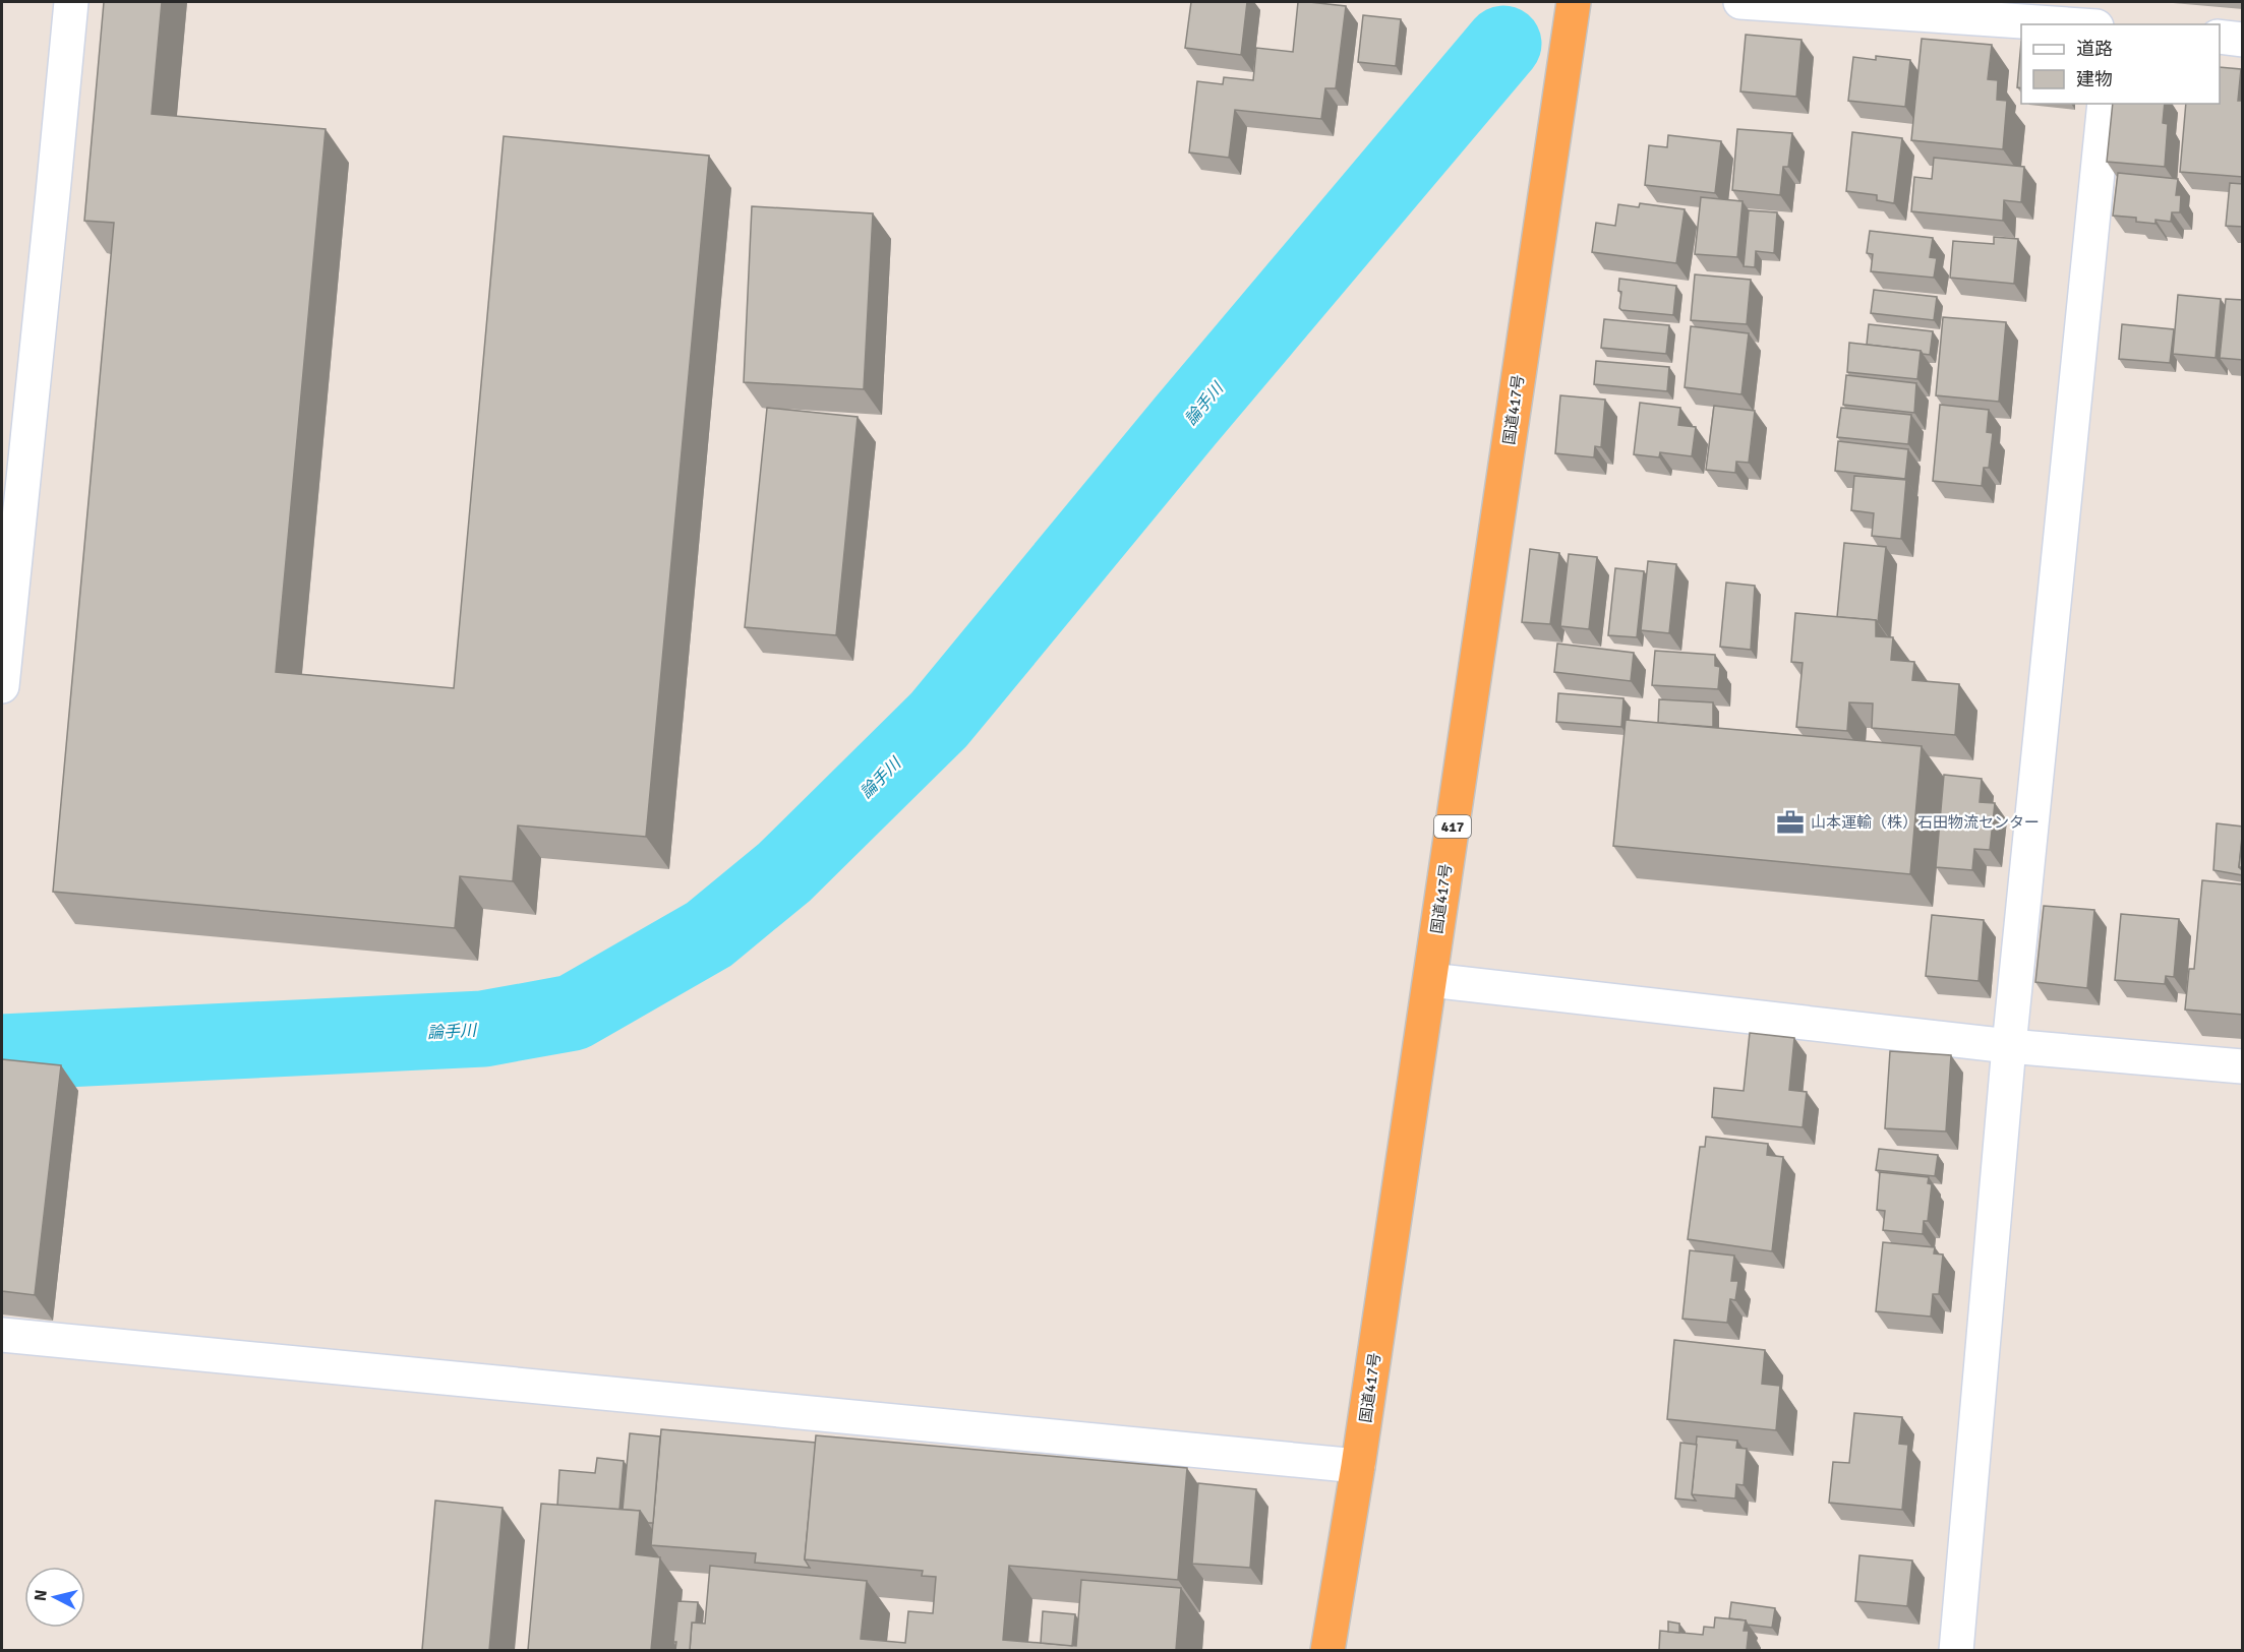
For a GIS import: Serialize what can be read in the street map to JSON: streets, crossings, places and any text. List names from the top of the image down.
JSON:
{
  "streets": {
    "highway": ["国道417号", "417"]
  },
  "water": ["論手川"],
  "places": {
    "office": ["山本運輸（株）石田物流センター"]
  },
  "legend": ["道路", "建物"],
  "north": "left"
}
